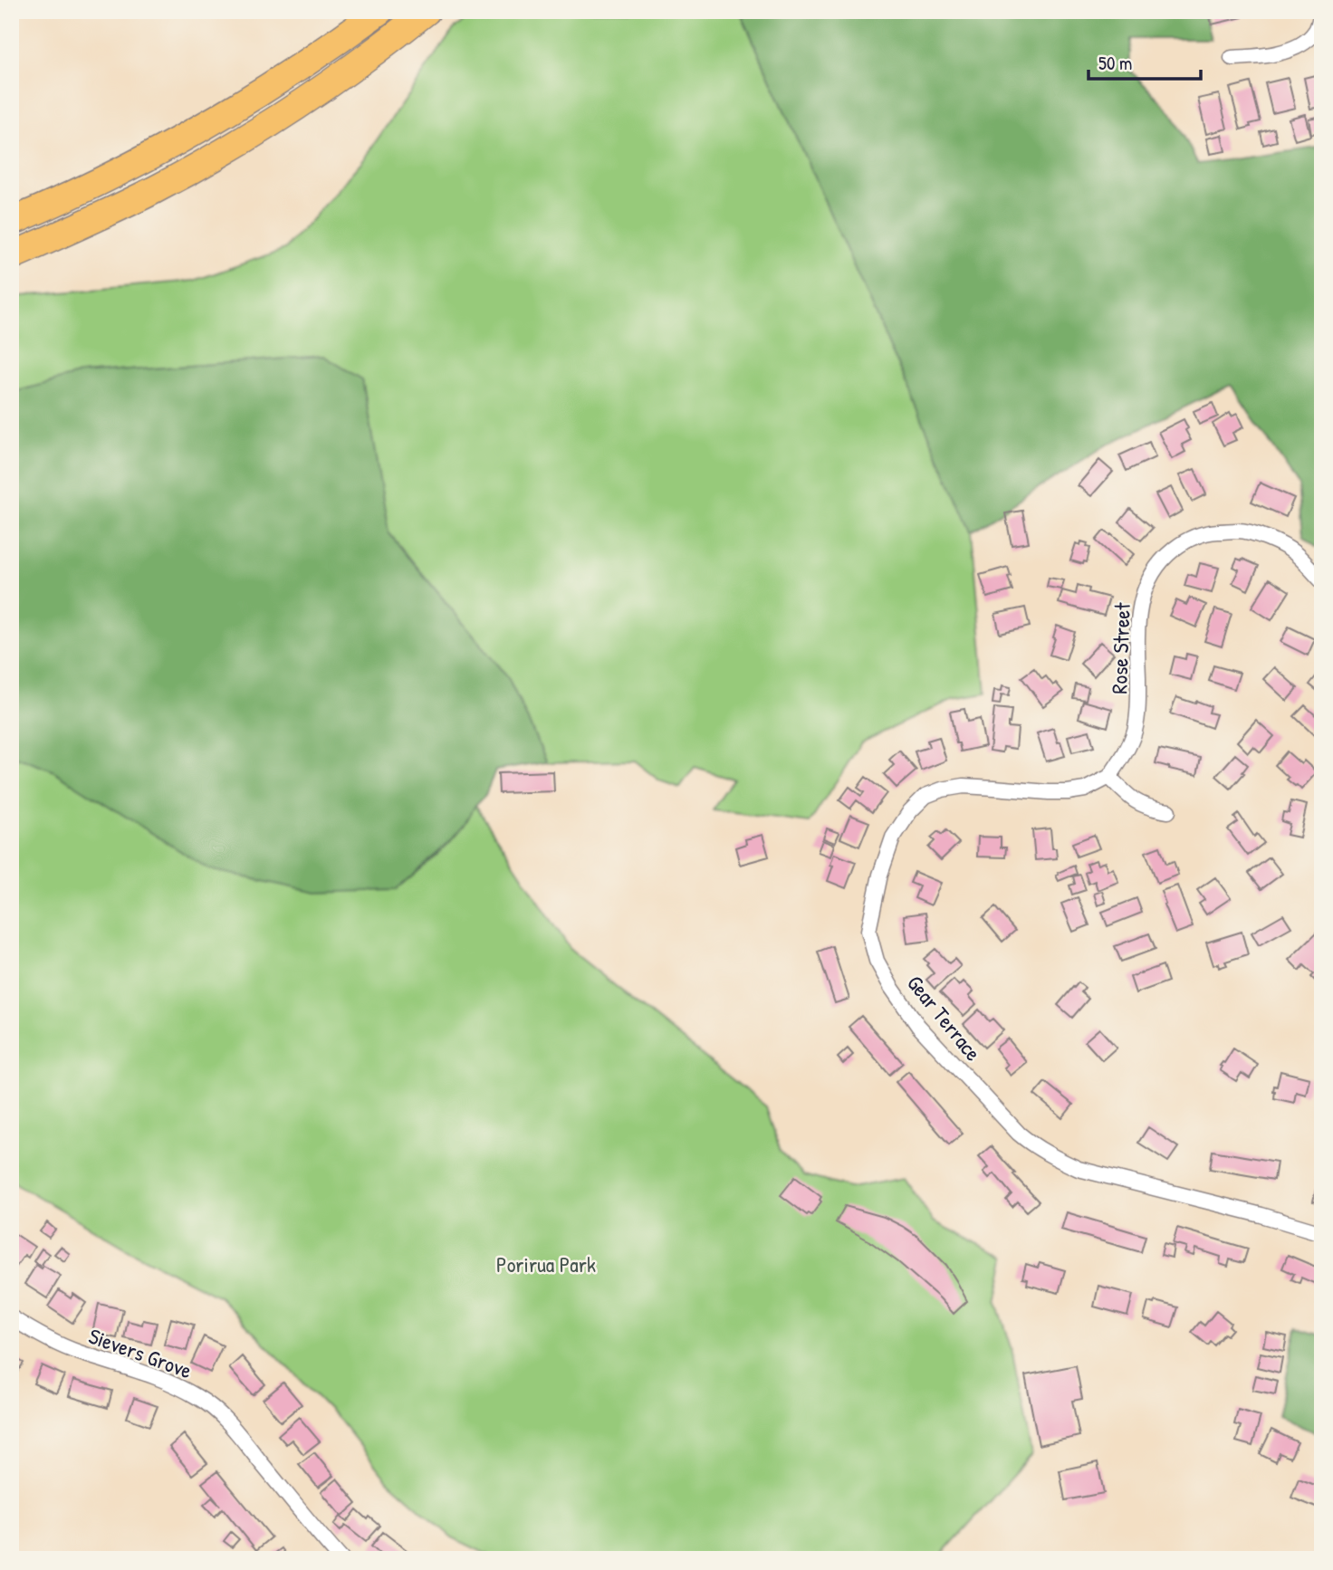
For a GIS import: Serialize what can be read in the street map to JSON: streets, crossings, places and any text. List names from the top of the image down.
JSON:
{
  "streets": {
    "street": ["Rose Street", "Gear Terrace", "Sievers Grove"]
  },
  "crossings": [
    ["Rose Street", "Gear Terrace"]
  ],
  "parks": ["Porirua Park"],
  "scale_bar": "50 m"
}
